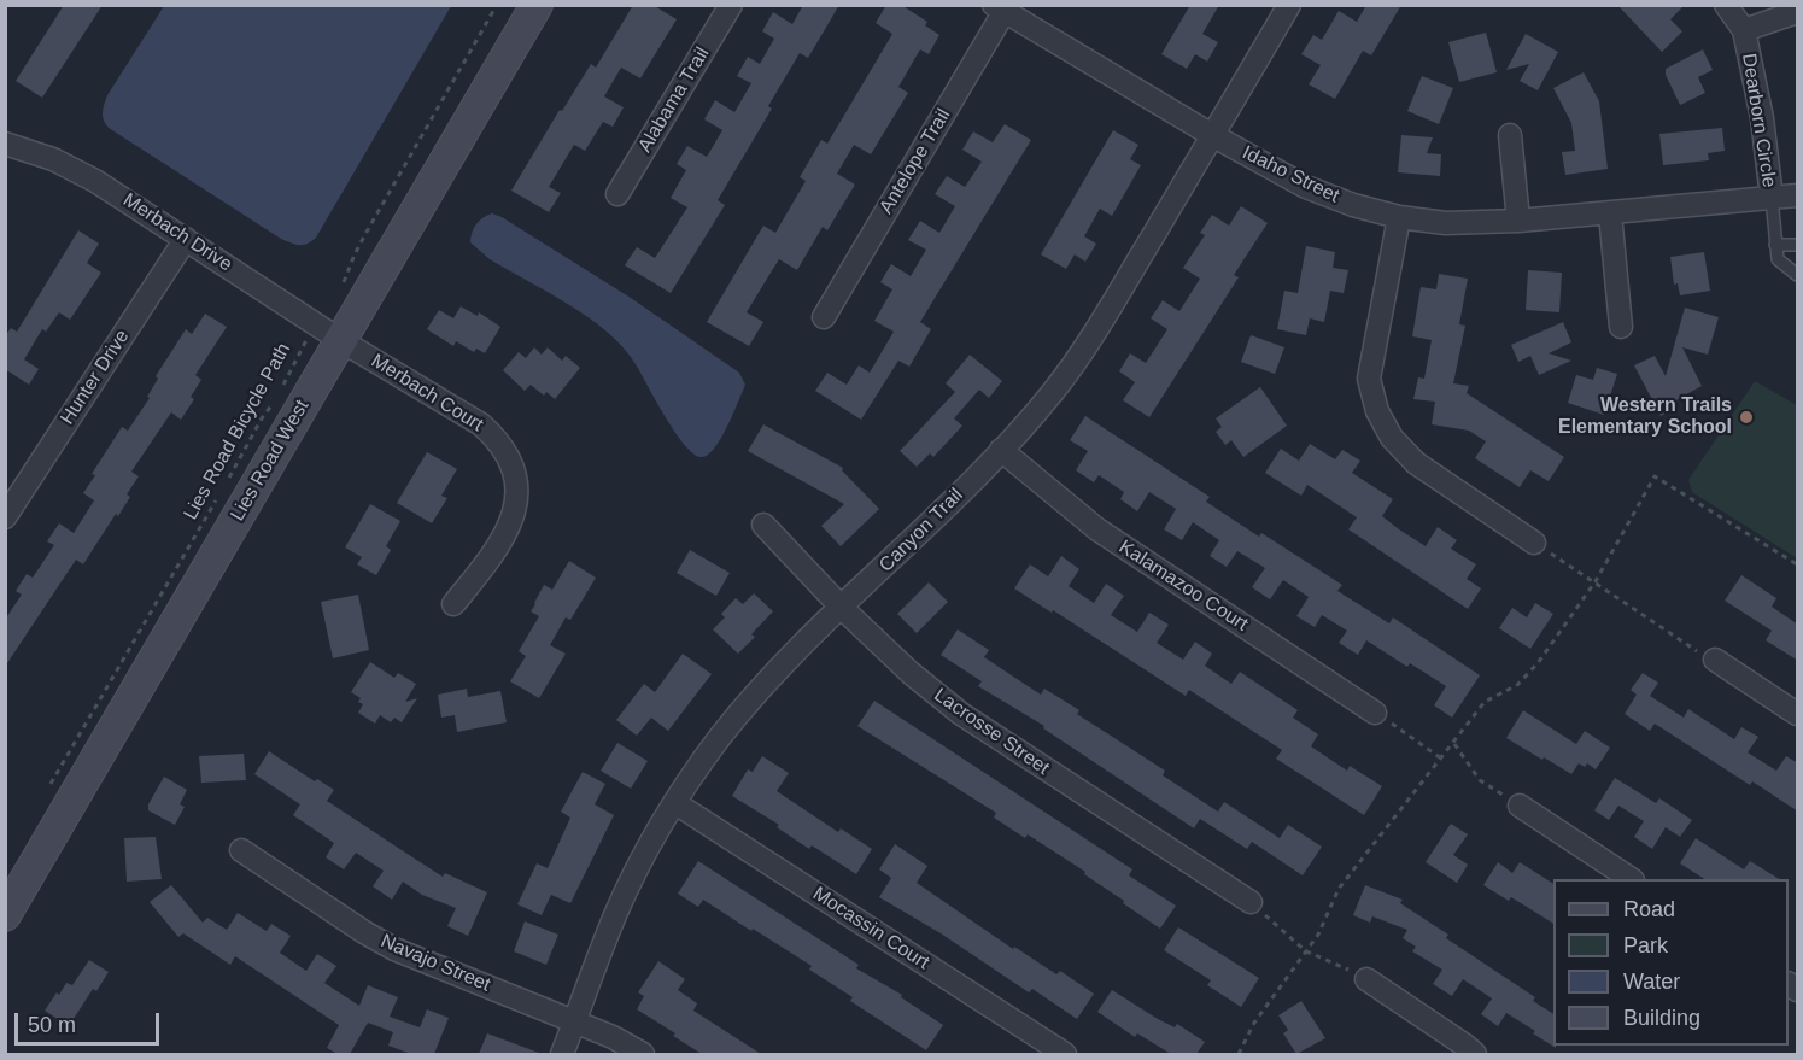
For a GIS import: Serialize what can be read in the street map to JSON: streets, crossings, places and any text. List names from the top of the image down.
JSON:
{
  "streets": {
    "street": [
      "Alabama Trail",
      "Dearborn Circle",
      "Antelope Trail",
      "Idaho Street",
      "Merbach Drive",
      "Hunter Drive",
      "Merbach Court",
      "Lies Road West",
      "Canyon Trail",
      "Kalamazoo Court",
      "Lacrosse Street",
      "Mocassin Court",
      "Navajo Street"
    ],
    "path": ["Lies Road Bicycle Path"]
  },
  "crossings": [
    ["Dearborn Circle", "Idaho Street"],
    ["Antelope Trail", "Idaho Street"],
    ["Idaho Street", "Canyon Trail"],
    ["Merbach Drive", "Hunter Drive"],
    ["Merbach Drive", "Merbach Court"],
    ["Merbach Drive", "Lies Road Bicycle Path"],
    ["Merbach Drive", "Lies Road West"],
    ["Merbach Court", "Lies Road Bicycle Path"],
    ["Merbach Court", "Lies Road West"],
    ["Lies Road Bicycle Path", "Lies Road West"],
    ["Canyon Trail", "Kalamazoo Court"],
    ["Canyon Trail", "Lacrosse Street"],
    ["Canyon Trail", "Mocassin Court"],
    ["Canyon Trail", "Navajo Street"]
  ],
  "places": ["Western Trails Elementary School"],
  "legend": [
    "Road",
    "Park",
    "Water",
    "Building"
  ],
  "scale_bar": "50 m"
}
